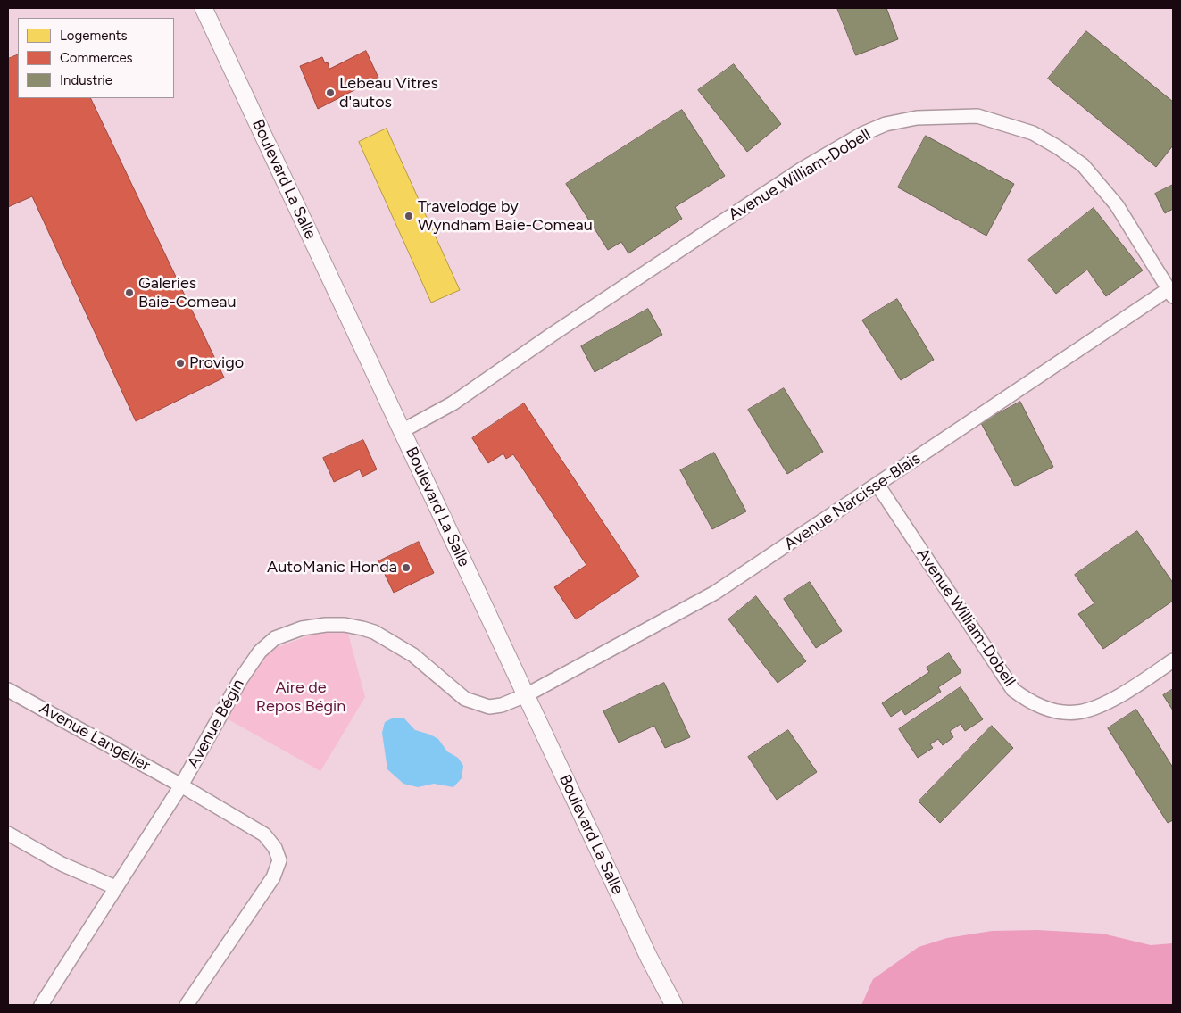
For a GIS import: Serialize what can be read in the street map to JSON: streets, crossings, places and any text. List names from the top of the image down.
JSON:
{
  "streets": {
    "street": [
      "Avenue William-Dobell",
      "Boulevard La Salle",
      "Avenue Narcisse-Blais",
      "Avenue Bégin",
      "Avenue Langelier"
    ]
  },
  "crossings": [
    ["Avenue William-Dobell", "Boulevard La Salle"],
    ["Avenue William-Dobell", "Avenue Narcisse-Blais"],
    ["Boulevard La Salle", "Avenue Narcisse-Blais"],
    ["Boulevard La Salle", "Avenue Bégin"],
    ["Avenue Narcisse-Blais", "Avenue Bégin"],
    ["Avenue Bégin", "Avenue Langelier"]
  ],
  "parks": ["Aire de Repos Bégin"],
  "places": [
    "Lebeau Vitres d'autos",
    "Travelodge by Wyndham Baie-Comeau",
    "Galeries Baie-Comeau",
    "Provigo",
    "AutoManic Honda"
  ],
  "legend": ["Logements", "Commerces", "Industrie"]
}
